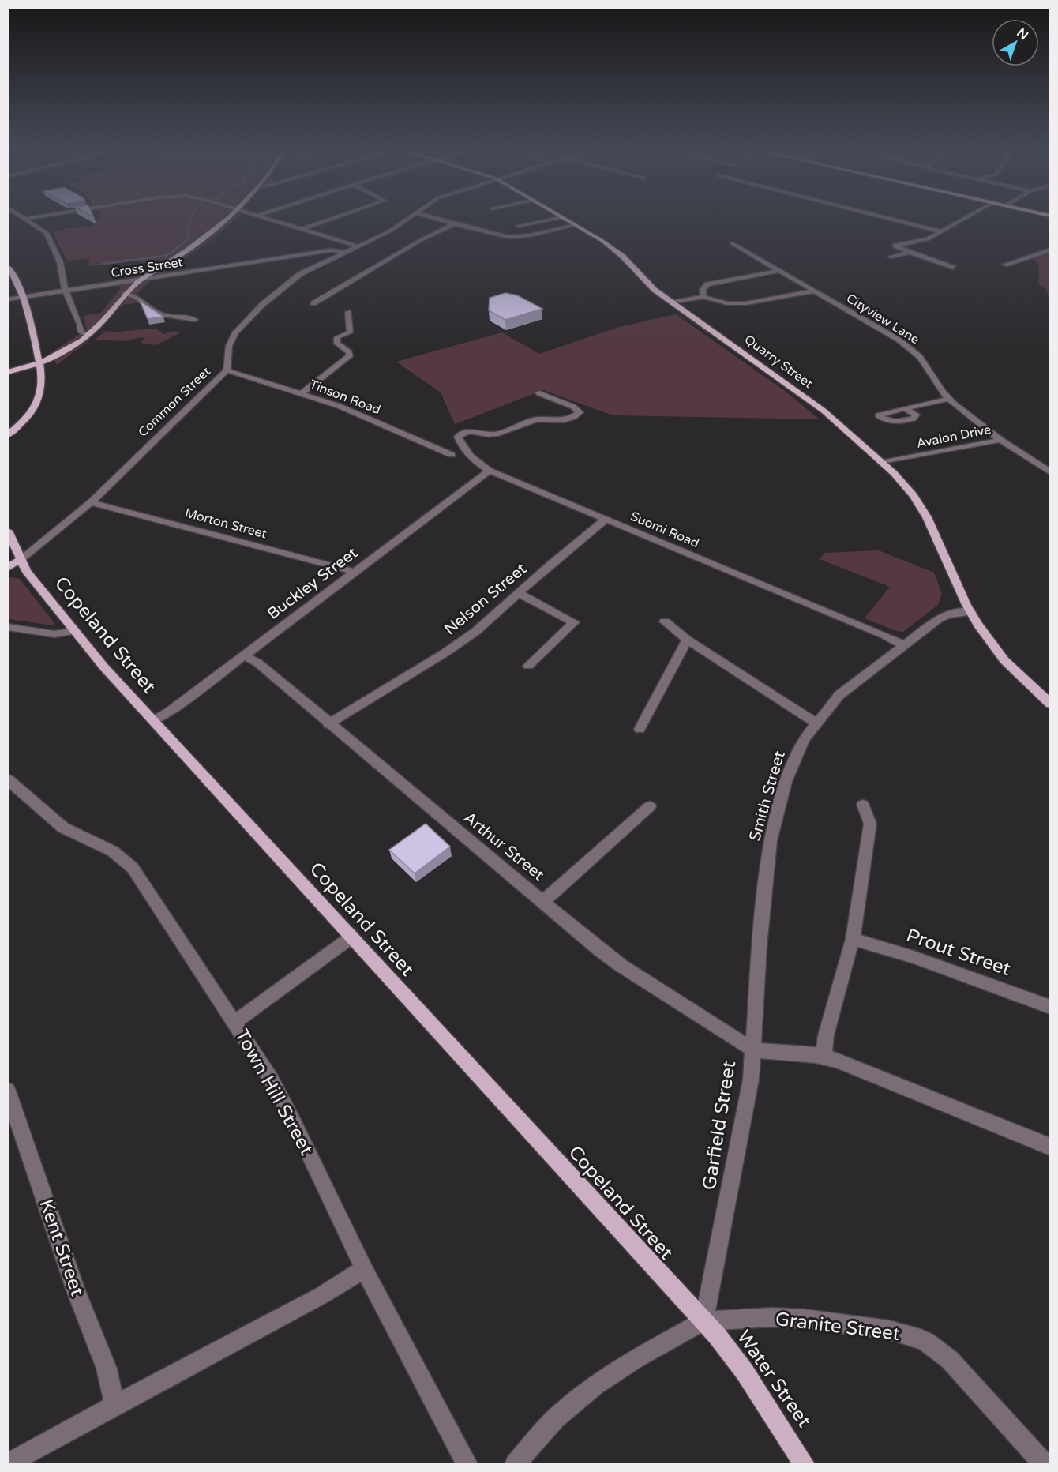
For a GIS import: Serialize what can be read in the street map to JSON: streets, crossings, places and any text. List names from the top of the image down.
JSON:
{
  "streets": {
    "main road": ["Quarry Street", "Copeland Street", "Water Street"],
    "street": [
      "Cross Street",
      "Cityview Lane",
      "Tinson Road",
      "Common Street",
      "Avalon Drive",
      "Morton Street",
      "Suomi Road",
      "Buckley Street",
      "Nelson Street",
      "Smith Street",
      "Arthur Street",
      "Prout Street",
      "Town Hill Street",
      "Garfield Street",
      "Kent Street",
      "Granite Street"
    ]
  },
  "crossings": [
    ["Cross Street", "Common Street"],
    ["Cityview Lane", "Avalon Drive"],
    ["Quarry Street", "Avalon Drive"],
    ["Quarry Street", "Smith Street"],
    ["Tinson Road", "Common Street"],
    ["Common Street", "Morton Street"],
    ["Common Street", "Copeland Street"],
    ["Morton Street", "Buckley Street"],
    ["Suomi Road", "Buckley Street"],
    ["Suomi Road", "Nelson Street"],
    ["Suomi Road", "Smith Street"],
    ["Buckley Street", "Copeland Street"],
    ["Buckley Street", "Arthur Street"],
    ["Nelson Street", "Arthur Street"],
    ["Copeland Street", "Garfield Street"],
    ["Copeland Street", "Granite Street"],
    ["Copeland Street", "Water Street"],
    ["Smith Street", "Arthur Street"],
    ["Smith Street", "Garfield Street"],
    ["Arthur Street", "Garfield Street"],
    ["Garfield Street", "Granite Street"],
    ["Garfield Street", "Water Street"],
    ["Granite Street", "Water Street"]
  ],
  "north": "top right"
}
